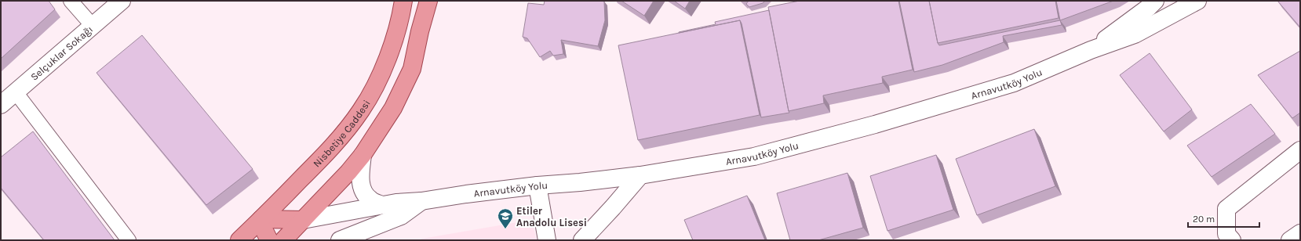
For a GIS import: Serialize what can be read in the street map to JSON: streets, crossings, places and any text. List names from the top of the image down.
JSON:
{
  "streets": {
    "main road": ["Selçuklar Sokağı", "Arnavutköy Yolu", "Nisbetiye Caddesi"]
  },
  "places": {
    "school or university": ["Etiler Anadolu Lisesi"]
  },
  "scale_bar": "20 m"
}
